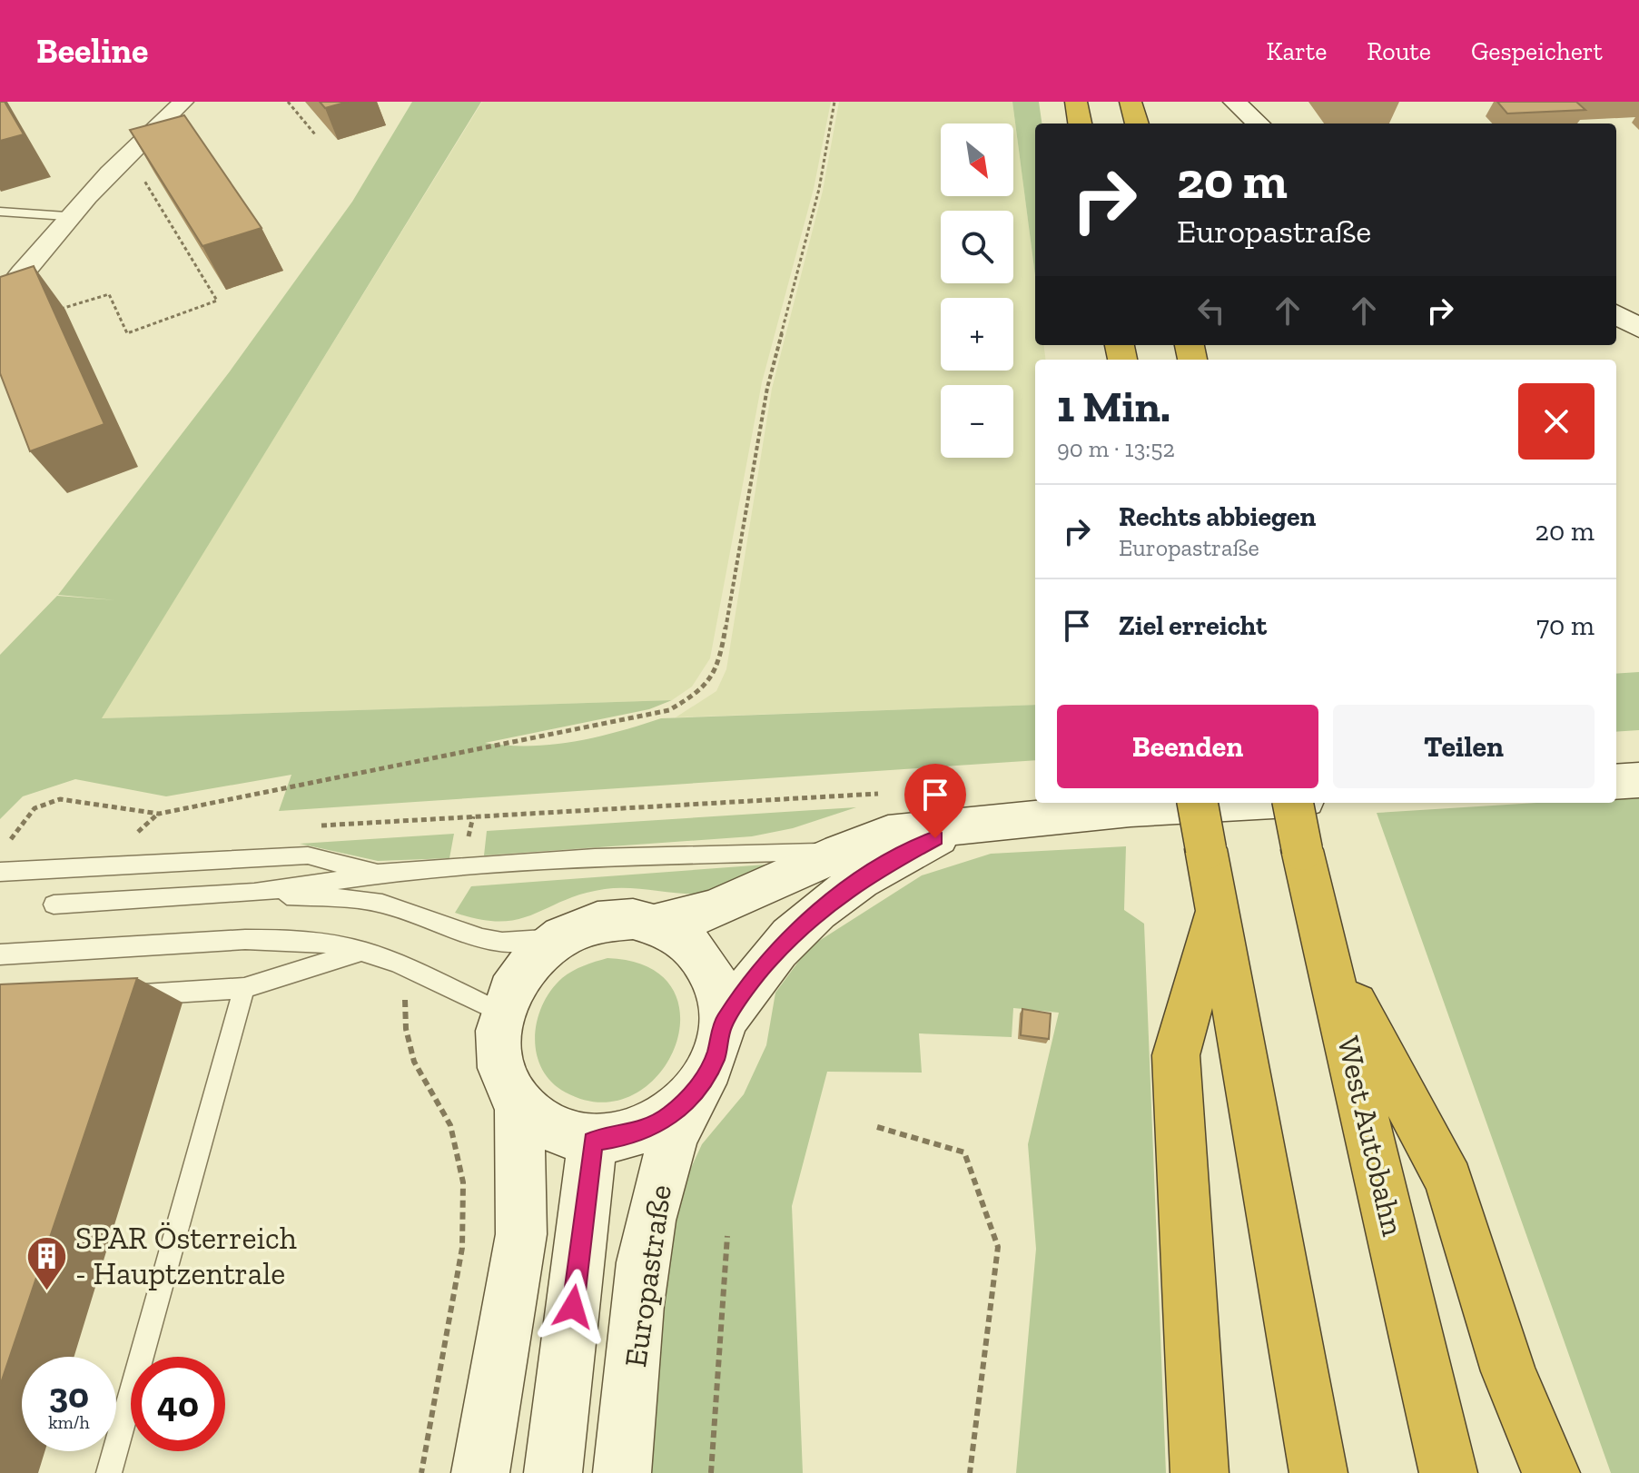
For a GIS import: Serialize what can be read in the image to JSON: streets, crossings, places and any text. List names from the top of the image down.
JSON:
{
  "streets": {
    "highway": ["West Autobahn"],
    "street": ["Europastraße"]
  },
  "places": {
    "building": ["SPAR Österreich - Hauptzentrale"]
  },
  "north": "bottom right",
  "page": {
    "header": "Beeline",
    "nav": ["Karte", "Route", "Gespeichert"],
    "map_buttons": ["+", "−"],
    "turn": ["20 m", "Europastraße"],
    "heading": ["1 Min.", "90 m · 13:52"],
    "list": [
      {
        "name": "Rechts abbiegen",
        "note": "Europastraße",
        "value": "20 m"
      },
      {
        "name": "Ziel erreicht",
        "value": "70 m"
      }
    ],
    "buttons": ["Beenden", "Teilen"],
    "speed": "30 km/h",
    "limit": "40"
  }
}
